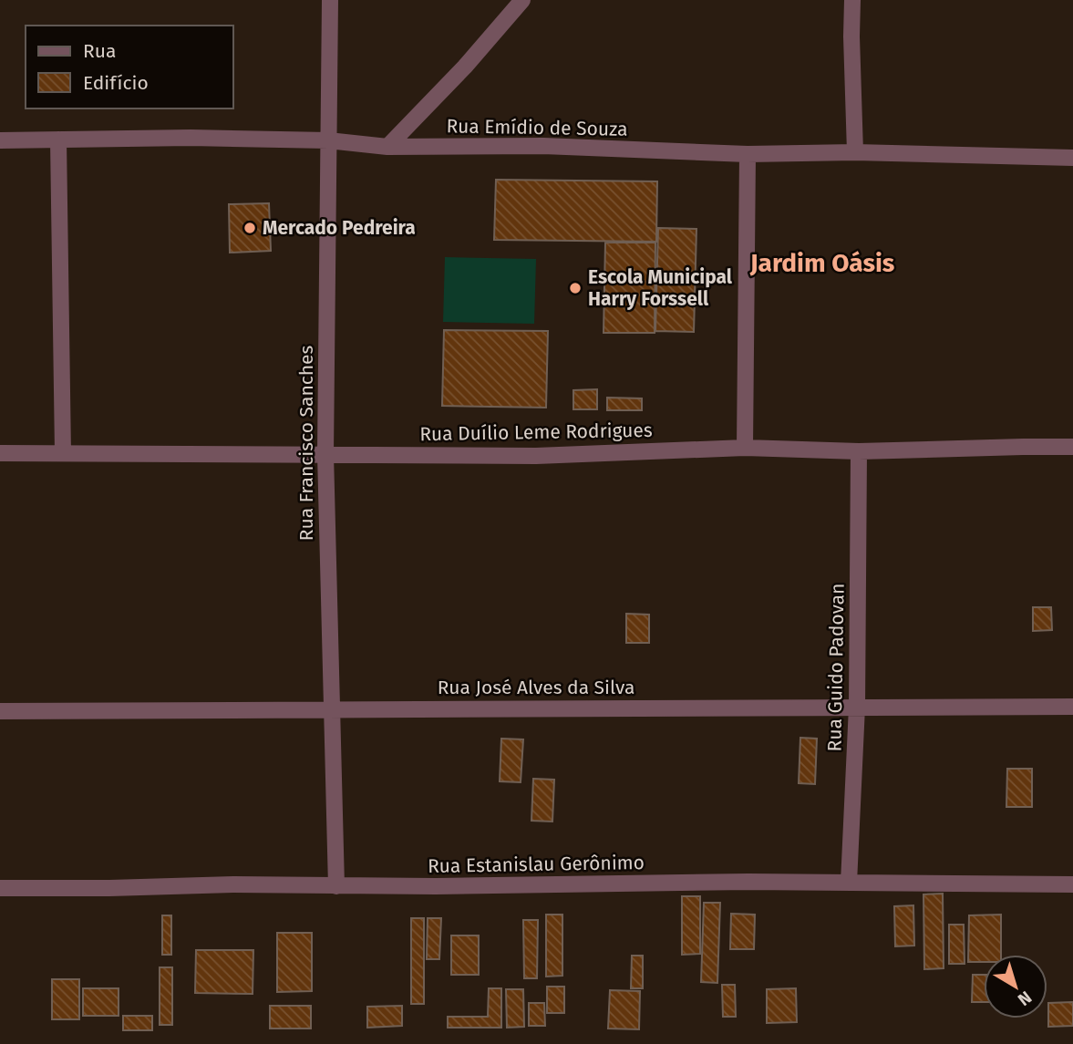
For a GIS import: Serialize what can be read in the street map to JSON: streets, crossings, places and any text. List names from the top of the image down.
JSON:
{
  "streets": {
    "street": [
      "Rua Emídio de Souza",
      "Rua Duílio Leme Rodrigues",
      "Rua Francisco Sanches",
      "Rua Guido Padovan",
      "Rua José Alves da Silva",
      "Rua Estanislau Gerônimo"
    ]
  },
  "crossings": [
    ["Rua Emídio de Souza", "Rua Francisco Sanches"],
    ["Rua Duílio Leme Rodrigues", "Rua Francisco Sanches"],
    ["Rua Duílio Leme Rodrigues", "Rua Guido Padovan"],
    ["Rua Francisco Sanches", "Rua José Alves da Silva"],
    ["Rua Francisco Sanches", "Rua Estanislau Gerônimo"],
    ["Rua Guido Padovan", "Rua José Alves da Silva"],
    ["Rua Guido Padovan", "Rua Estanislau Gerônimo"]
  ],
  "districts": ["Jardim Oásis"],
  "places": ["Mercado Pedreira", "Escola Municipal Harry Forssell"],
  "legend": ["Rua", "Edifício"],
  "north": "bottom right"
}
